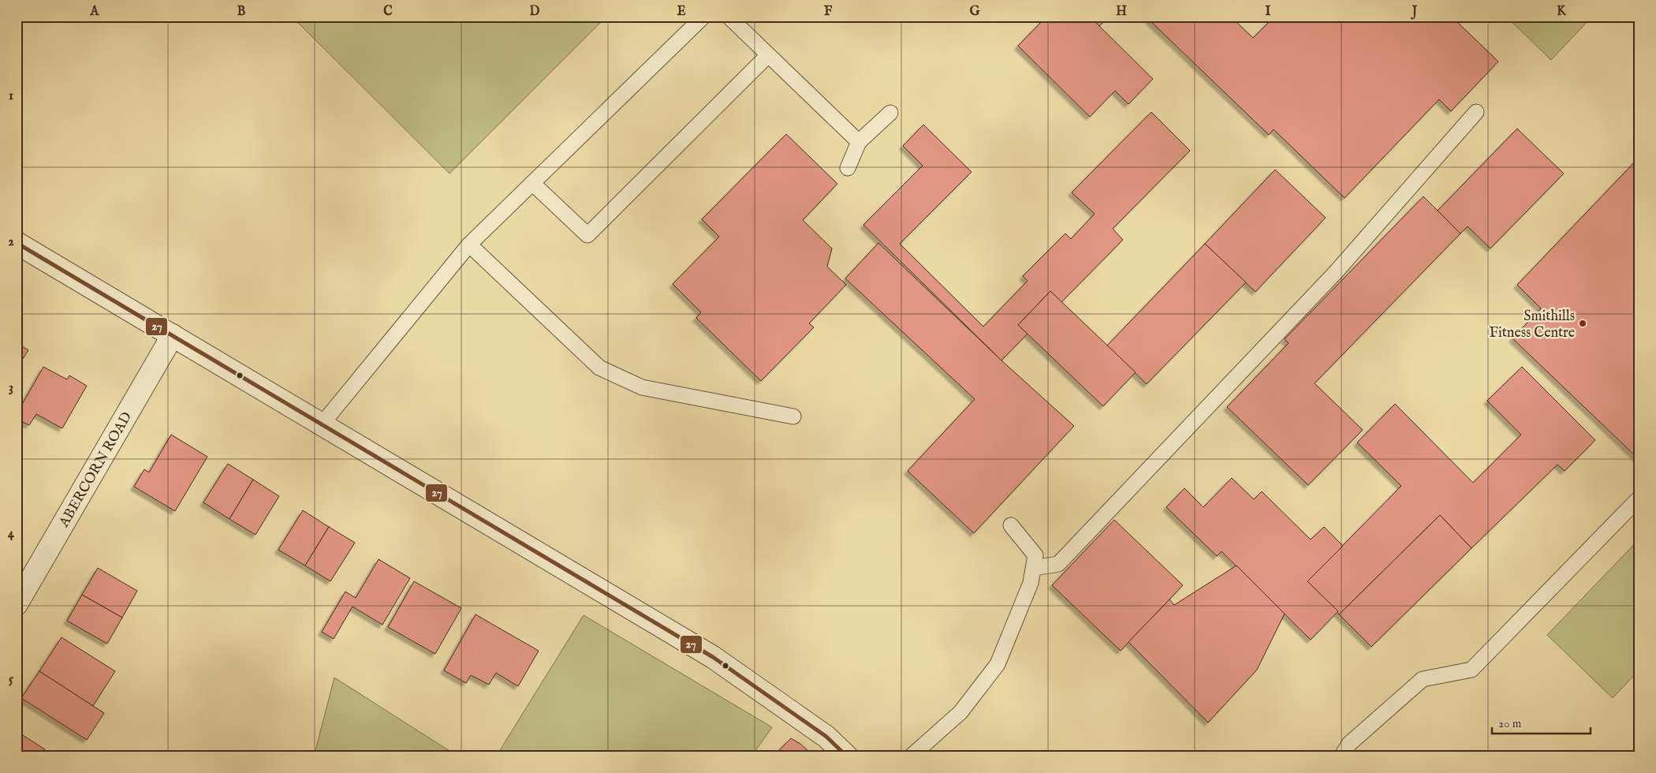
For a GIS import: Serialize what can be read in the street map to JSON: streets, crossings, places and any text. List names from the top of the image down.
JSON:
{
  "streets": {
    "street": ["ABERCORN ROAD"]
  },
  "places": ["Smithills Fitness Centre"],
  "lines": ["transit line 27"],
  "scale_bar": "20 m",
  "grid": {
    "columns": [
      "A",
      "B",
      "C",
      "D",
      "E",
      "F",
      "G",
      "H",
      "I",
      "J",
      "K"
    ],
    "rows": [
      "1",
      "2",
      "3",
      "4",
      "5"
    ]
  }
}
